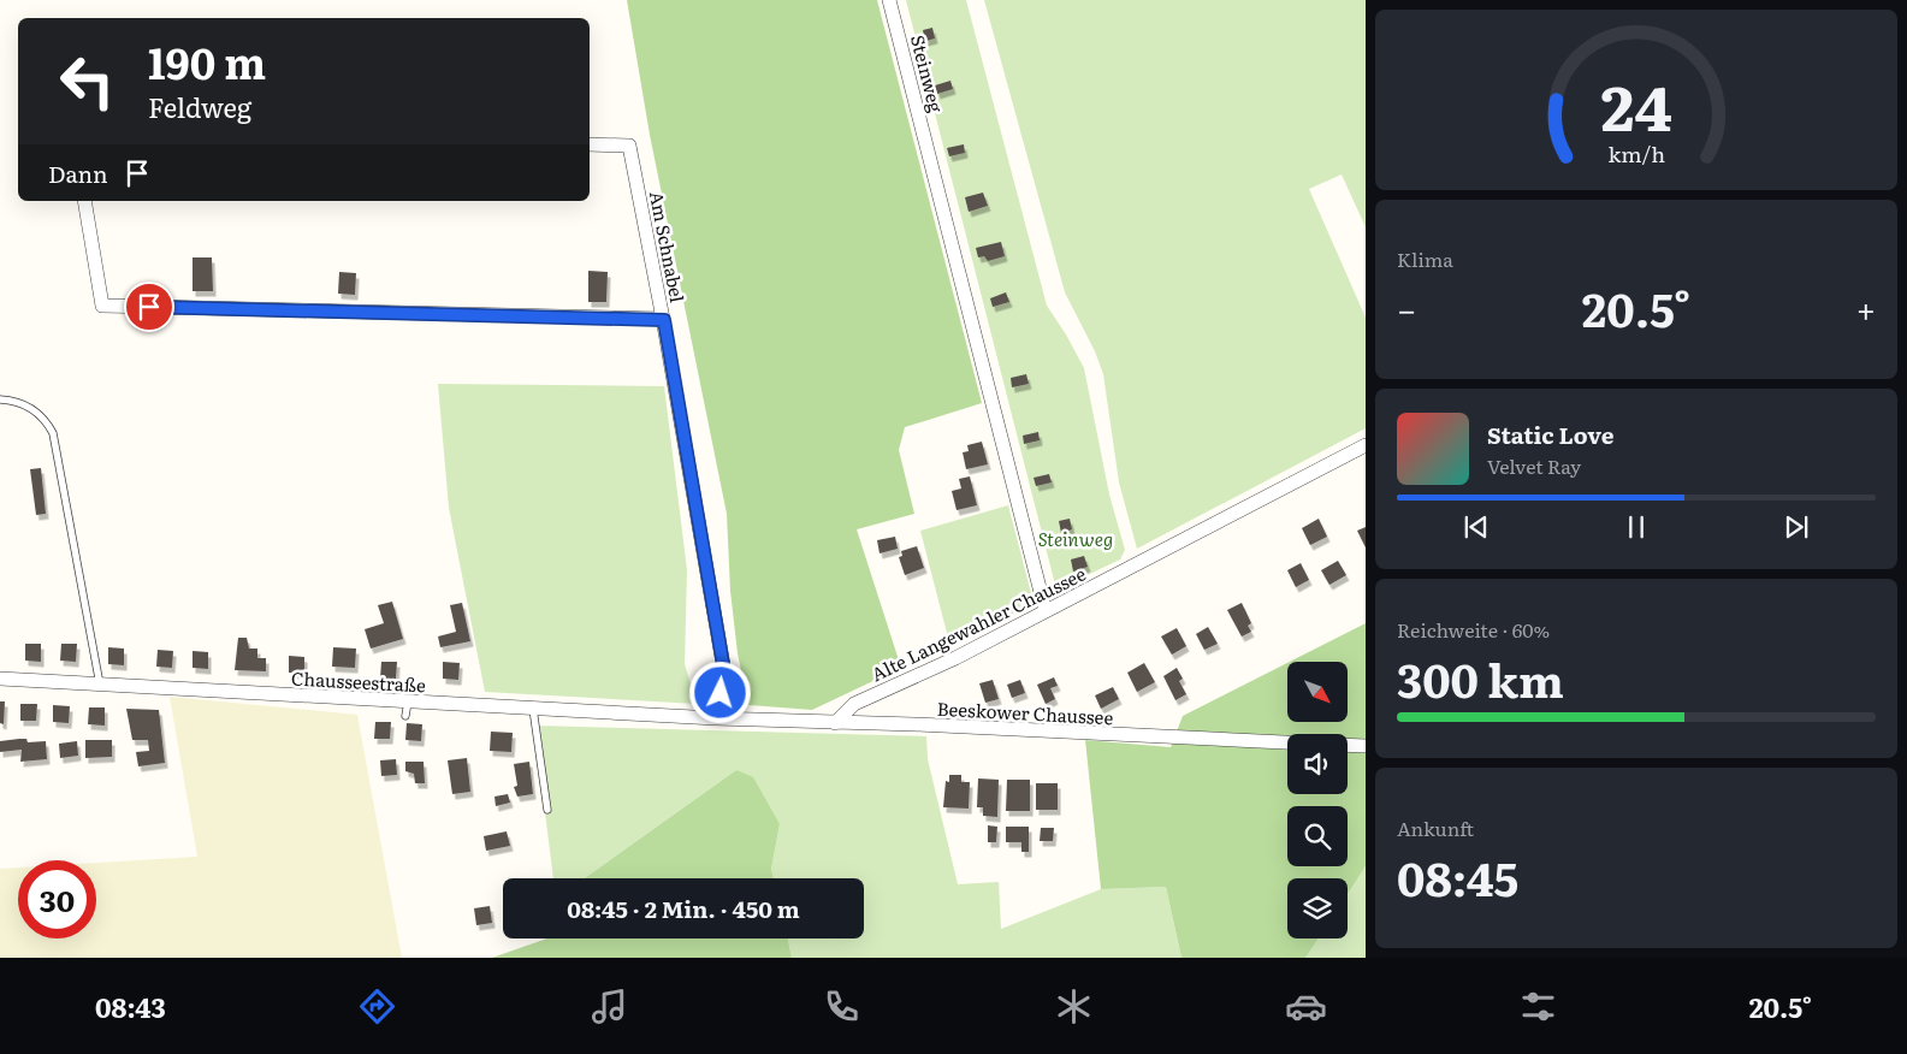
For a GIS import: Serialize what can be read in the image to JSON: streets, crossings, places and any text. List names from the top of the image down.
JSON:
{
  "streets": {
    "street": [
      "Steinweg",
      "Am Schnabel",
      "Alte Langewahler Chaussee",
      "Chausseestraße",
      "Beeskower Chaussee"
    ]
  },
  "crossings": [
    ["Steinweg", "Alte Langewahler Chaussee"],
    ["Am Schnabel", "Chausseestraße"],
    ["Am Schnabel", "Beeskower Chaussee"],
    ["Alte Langewahler Chaussee", "Beeskower Chaussee"],
    ["Chausseestraße", "Beeskower Chaussee"]
  ],
  "parks": ["Steinweg"],
  "north": "bottom right",
  "page": {
    "turn": ["190 m", "Feldweg"],
    "then": "Dann",
    "tile": [
      "Klima",
      ["Reichweite · 60%", "300 km"],
      ["Ankunft", "08:45"]
    ],
    "heat": ["−", "20.5°", "+"],
    "song": ["Static Love", "Velvet Ray"],
    "limit": "30",
    "trip": "08:45 · 2 Min. · 450 m",
    "tabs": ["08:43", "20.5°"],
    "gauge": ["24", "km/h"]
  }
}
